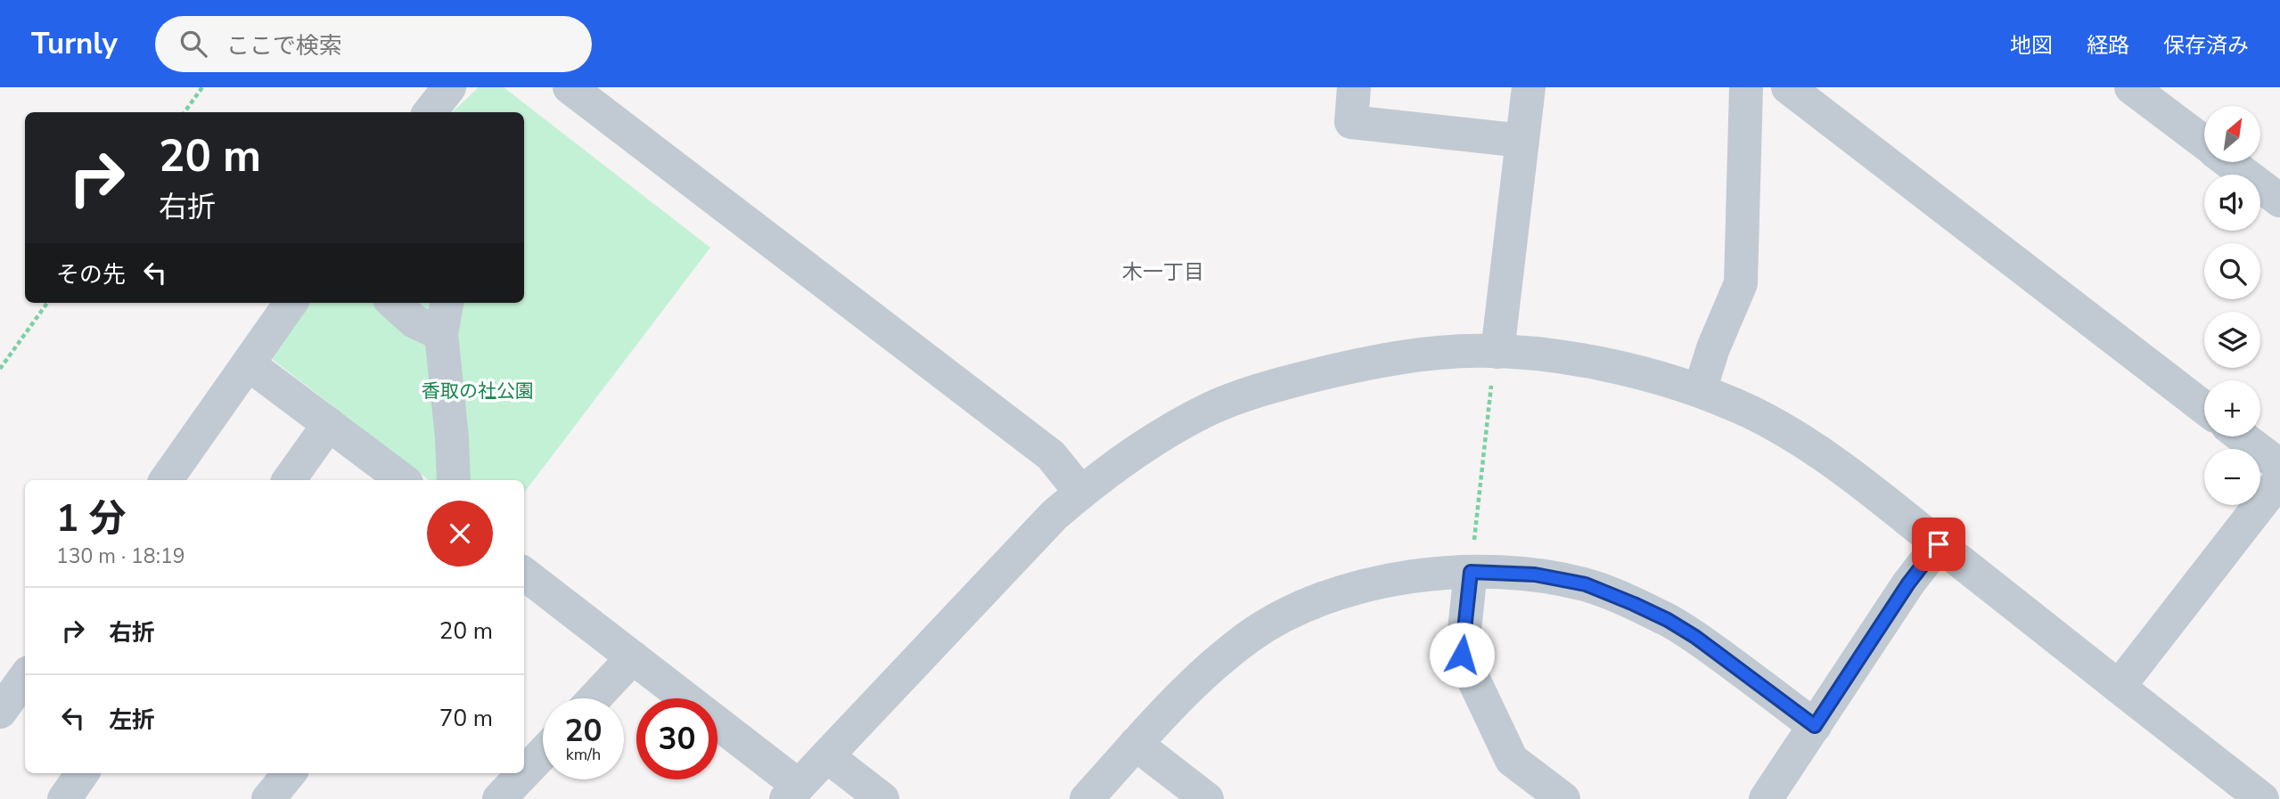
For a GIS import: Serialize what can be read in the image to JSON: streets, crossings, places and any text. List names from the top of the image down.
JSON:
{
  "districts": ["木一丁目"],
  "parks": ["香取の社公園"],
  "north": "top right",
  "page": {
    "header": "Turnly",
    "search": "ここで検索",
    "nav": ["地図", "経路", "保存済み"],
    "map_buttons": ["+", "−"],
    "turn": ["20 m", "右折"],
    "then": "その先",
    "heading": ["1 分", "130 m · 18:19"],
    "list": [
      {
        "name": "右折",
        "value": "20 m"
      },
      {
        "name": "左折",
        "value": "70 m"
      }
    ],
    "speed": "20 km/h",
    "limit": "30"
  }
}
